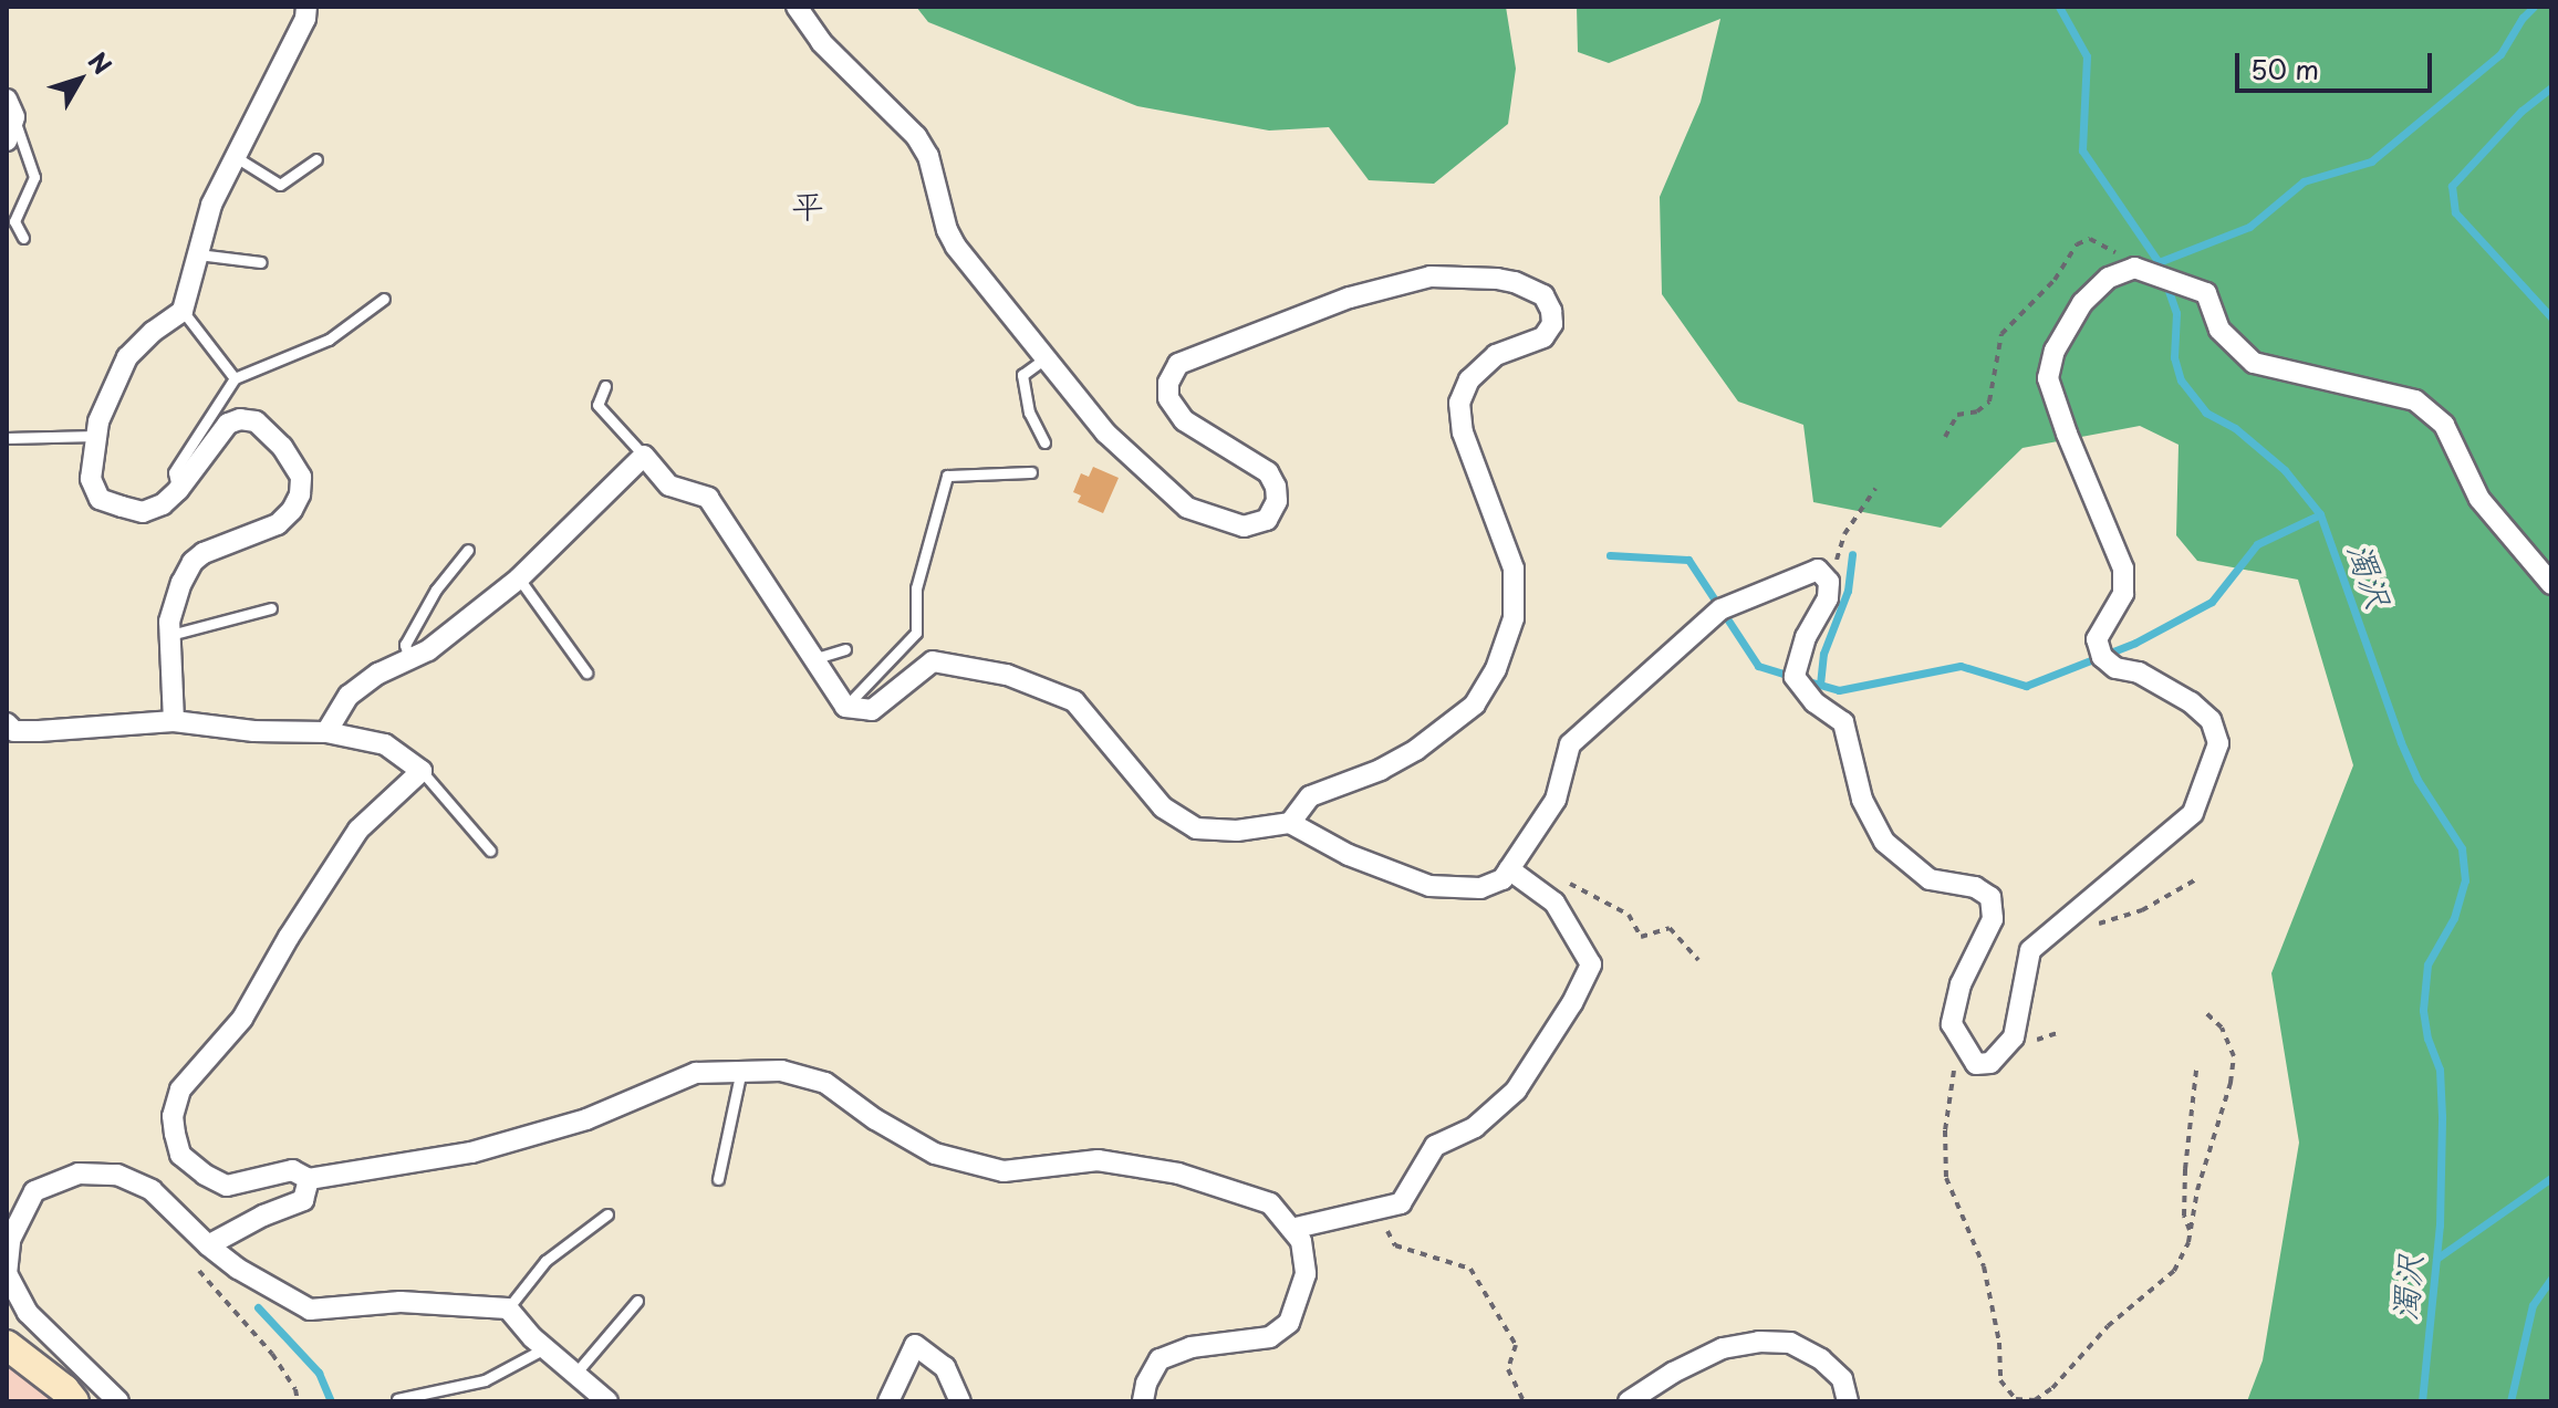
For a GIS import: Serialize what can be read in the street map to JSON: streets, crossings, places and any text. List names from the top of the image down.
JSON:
{
  "districts": ["平"],
  "water": ["濁沢"],
  "scale_bar": "50 m",
  "north": "top right"
}
